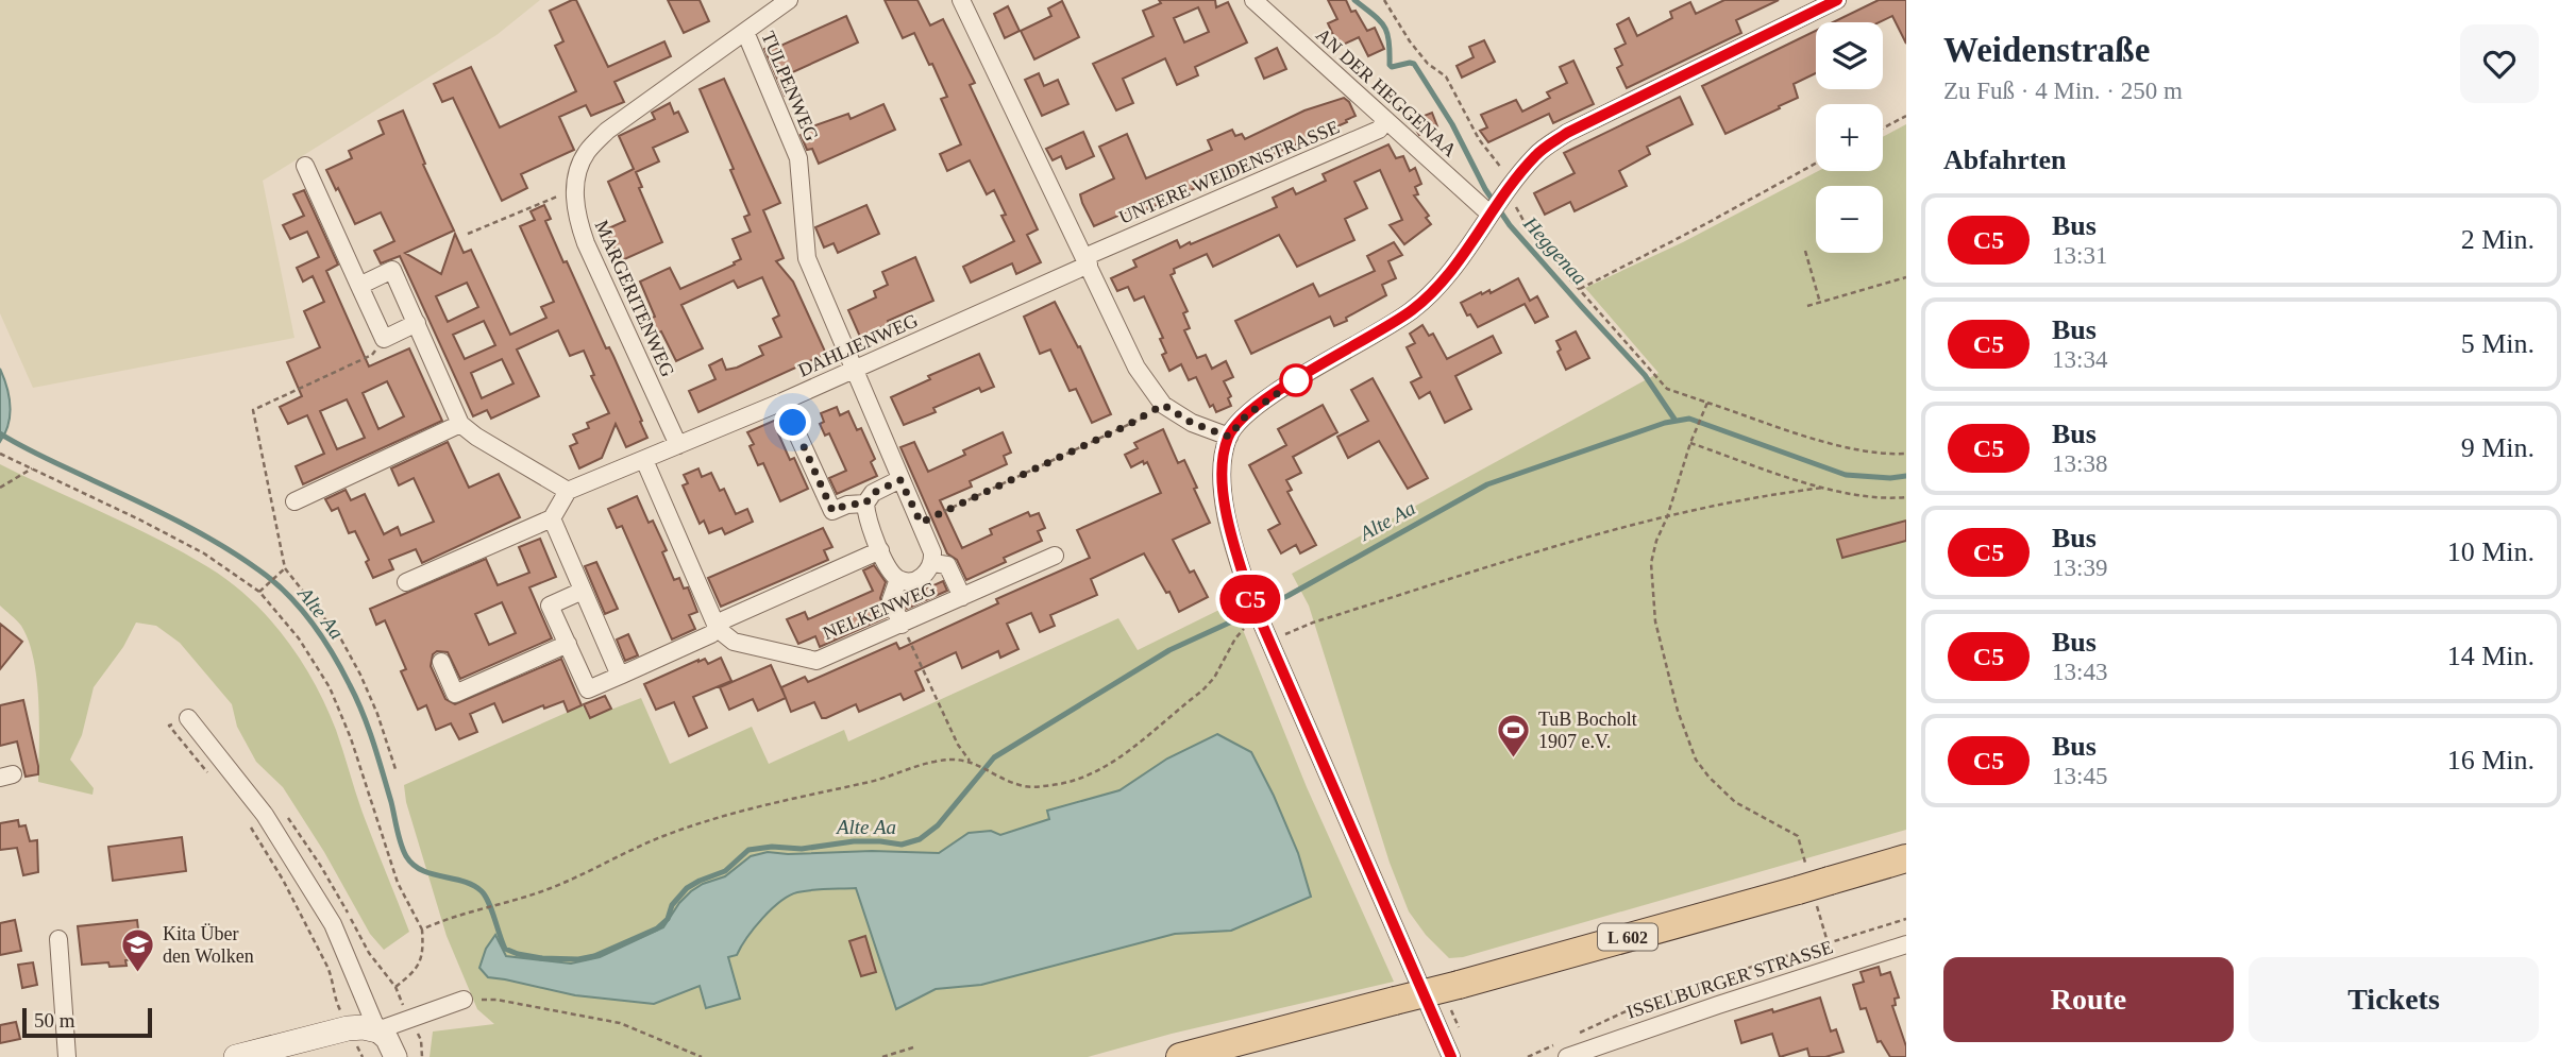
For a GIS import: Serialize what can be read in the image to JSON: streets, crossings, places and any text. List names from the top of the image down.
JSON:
{
  "streets": {
    "main road": ["L 602"],
    "street": [
      "TULPENWEG",
      "AN DER HEGGENAA",
      "UNTERE WEIDENSTRASSE",
      "MARGERITENWEG",
      "DAHLIENWEG",
      "NELKENWEG",
      "ISSELBURGER STRASSE"
    ]
  },
  "crossings": [
    ["TULPENWEG", "MARGERITENWEG"],
    ["TULPENWEG", "DAHLIENWEG"],
    ["TULPENWEG", "NELKENWEG"],
    ["AN DER HEGGENAA", "UNTERE WEIDENSTRASSE"],
    ["UNTERE WEIDENSTRASSE", "DAHLIENWEG"],
    ["MARGERITENWEG", "DAHLIENWEG"],
    ["DAHLIENWEG", "NELKENWEG"]
  ],
  "water": ["Heggenaa", "Alte Aa"],
  "places": {
    "sports": ["TuB Bocholt 1907 e.V."],
    "school or university": ["Kita Über den Wolken"]
  },
  "lines": ["bus line C5"],
  "scale_bar": "50 m",
  "page": {
    "on_map": "C5",
    "heading": [
      ["Weidenstraße", "Zu Fuß · 4 Min. · 250 m"],
      "Abfahrten"
    ],
    "map_buttons": ["+", "−"],
    "list": [
      {
        "mark": "C5",
        "name": "Bus",
        "note": "13:31",
        "value": "2 Min."
      },
      {
        "mark": "C5",
        "name": "Bus",
        "note": "13:34",
        "value": "5 Min."
      },
      {
        "mark": "C5",
        "name": "Bus",
        "note": "13:38",
        "value": "9 Min."
      },
      {
        "mark": "C5",
        "name": "Bus",
        "note": "13:39",
        "value": "10 Min."
      },
      {
        "mark": "C5",
        "name": "Bus",
        "note": "13:43",
        "value": "14 Min."
      },
      {
        "mark": "C5",
        "name": "Bus",
        "note": "13:45",
        "value": "16 Min."
      }
    ],
    "buttons": ["Route", "Tickets"],
    "scale": "50 m"
  }
}
